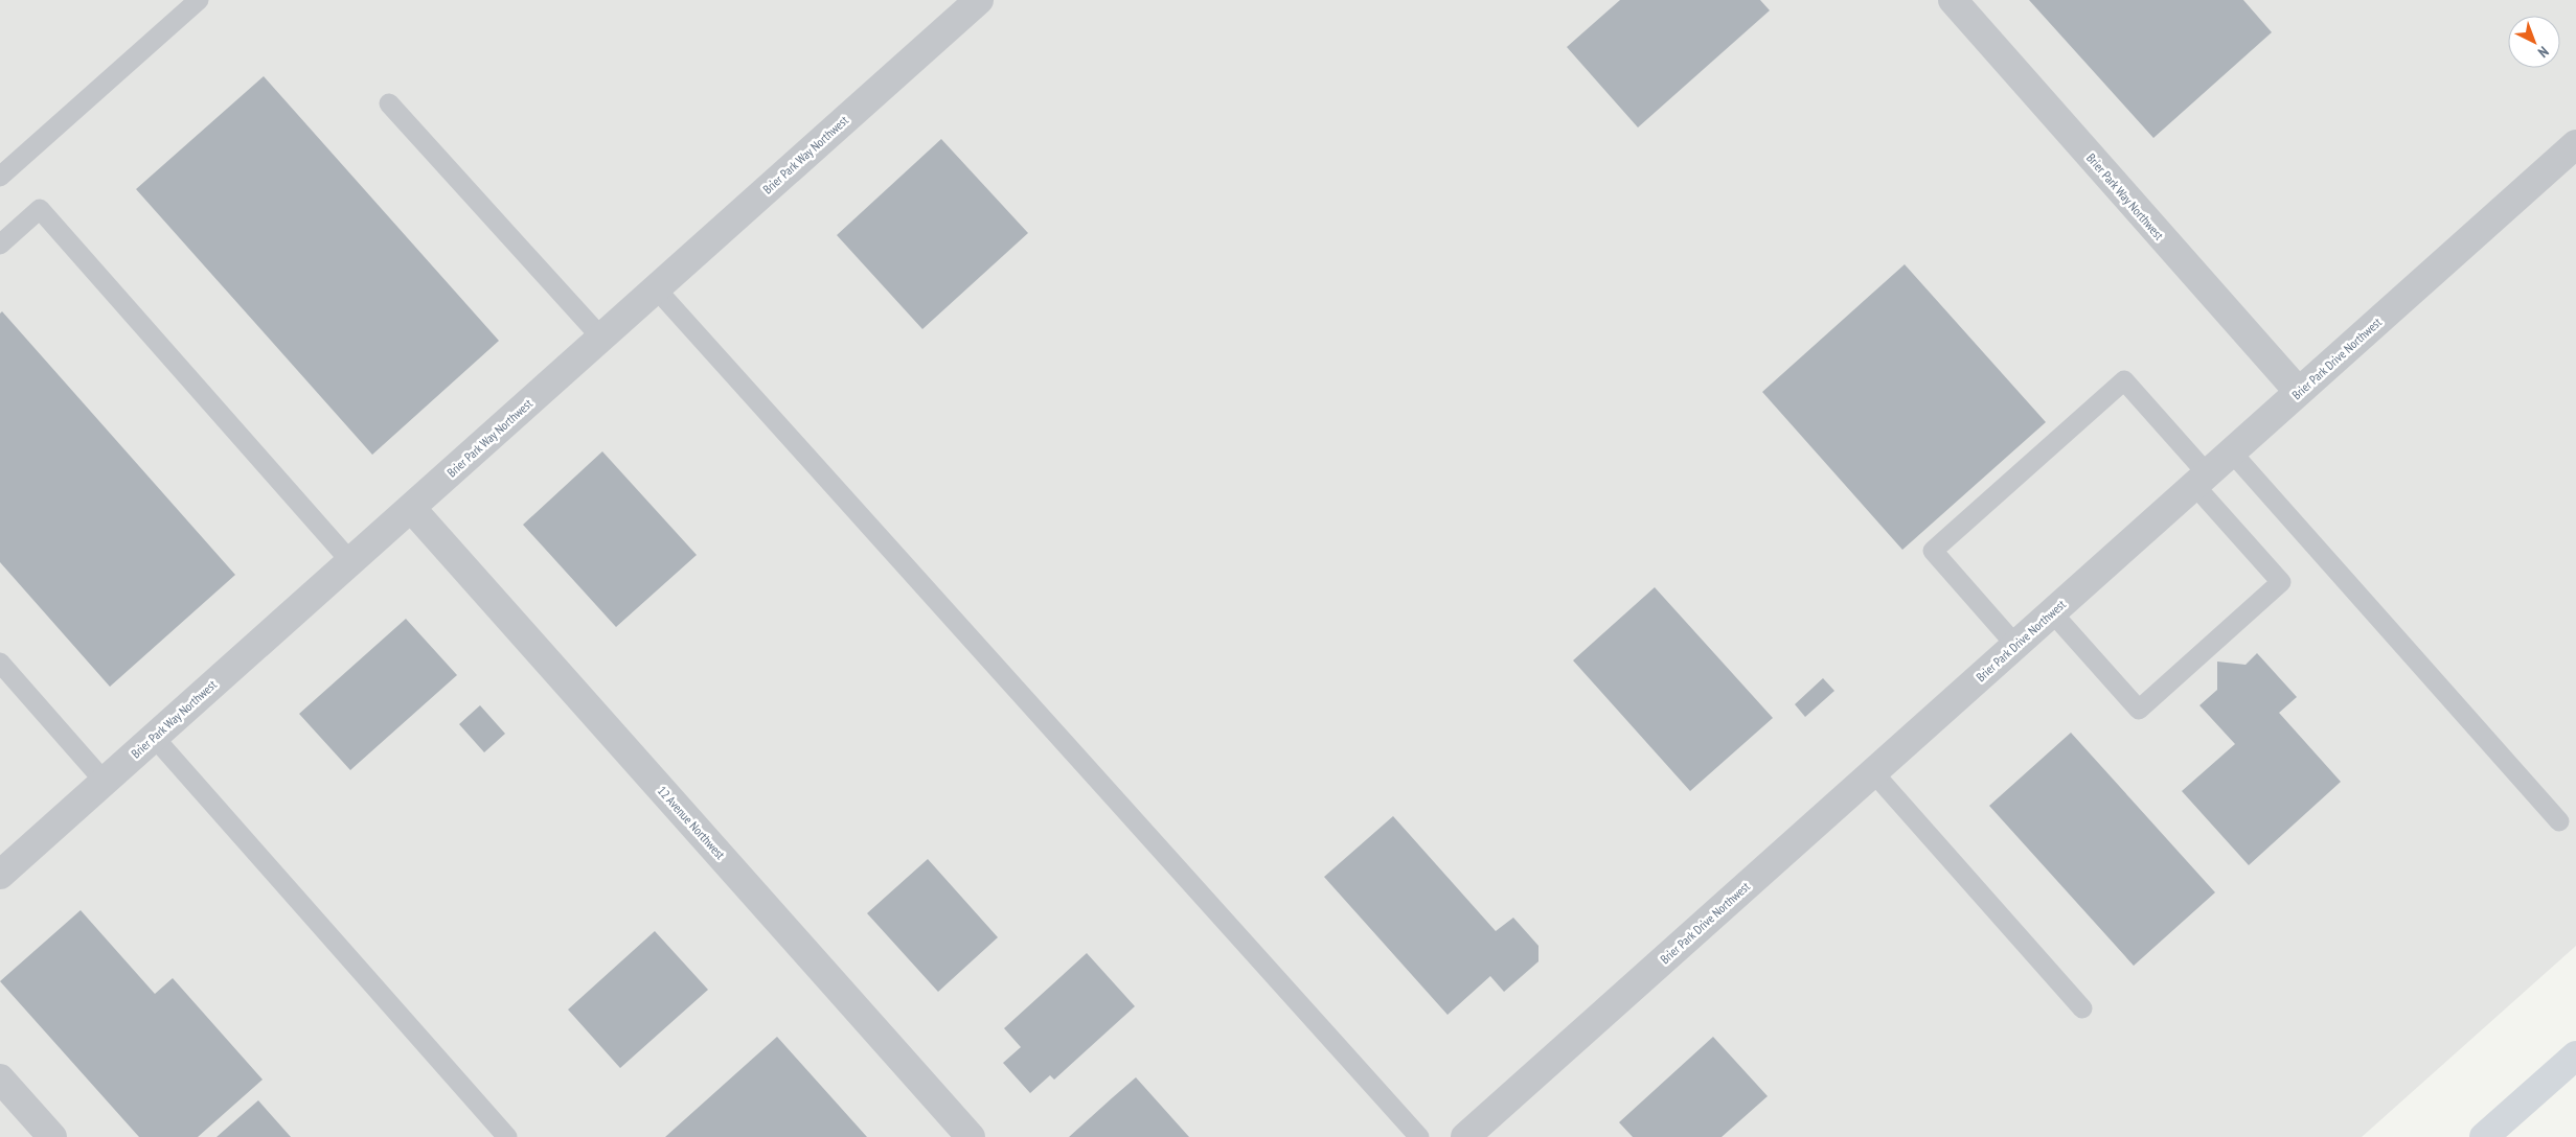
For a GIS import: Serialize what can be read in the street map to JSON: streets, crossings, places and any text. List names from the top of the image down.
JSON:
{
  "streets": {
    "street": ["Brier Park Way Northwest", "Brier Park Drive Northwest", "12 Avenue Northwest"]
  },
  "crossings": [
    ["Brier Park Way Northwest", "Brier Park Drive Northwest"],
    ["Brier Park Way Northwest", "12 Avenue Northwest"]
  ],
  "north": "bottom right"
}
